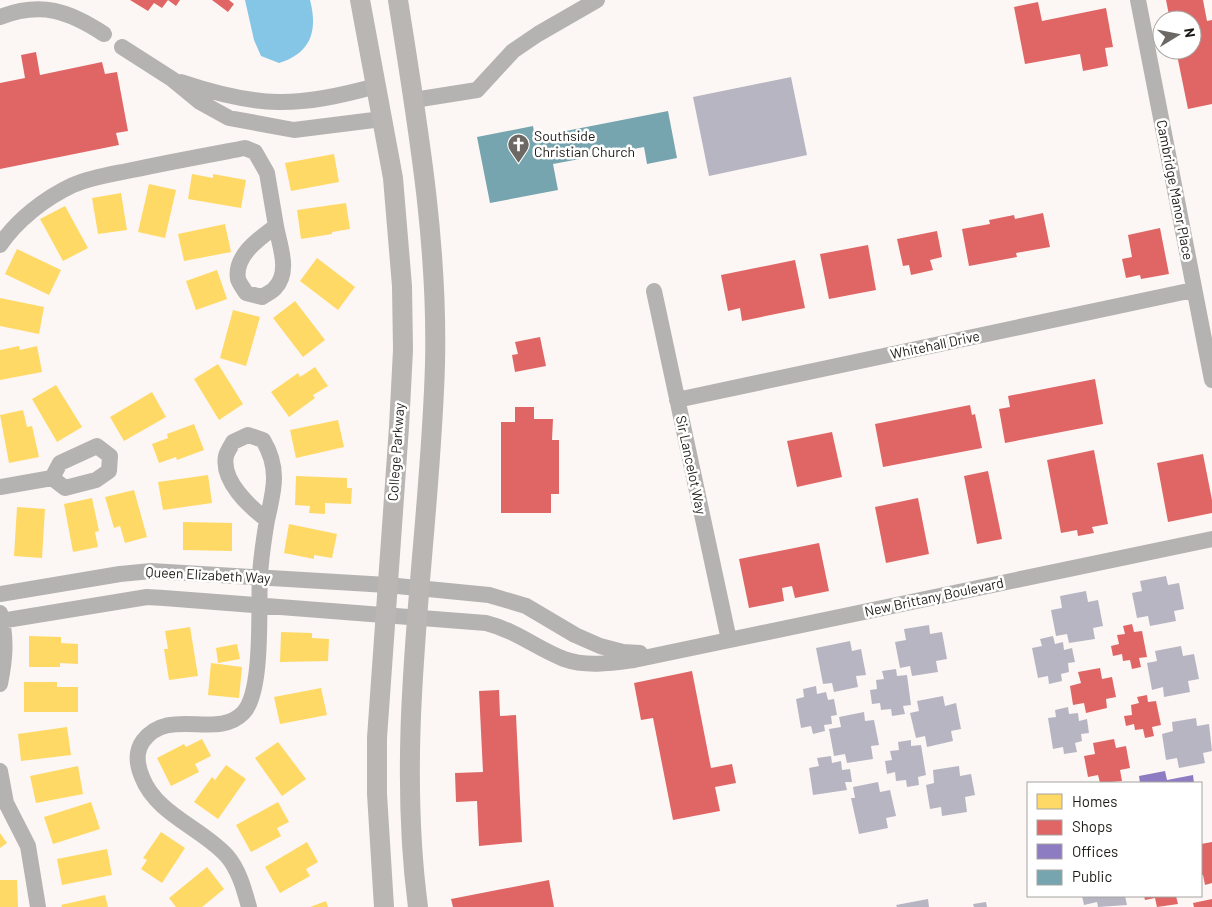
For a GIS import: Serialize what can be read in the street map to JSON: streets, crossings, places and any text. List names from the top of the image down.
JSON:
{
  "streets": {
    "main road": ["College Parkway"],
    "street": [
      "Cambridge Manor Place",
      "Whitehall Drive",
      "Sir Lancelot Way",
      "Queen Elizabeth Way",
      "New Brittany Boulevard"
    ]
  },
  "crossings": [
    ["Cambridge Manor Place", "Whitehall Drive"],
    ["Whitehall Drive", "Sir Lancelot Way"],
    ["College Parkway", "Queen Elizabeth Way"],
    ["College Parkway", "New Brittany Boulevard"],
    ["Sir Lancelot Way", "New Brittany Boulevard"],
    ["Queen Elizabeth Way", "New Brittany Boulevard"]
  ],
  "places": {
    "church": ["Southside Christian Church"]
  },
  "legend": [
    "Homes",
    "Shops",
    "Offices",
    "Public"
  ],
  "north": "right"
}
